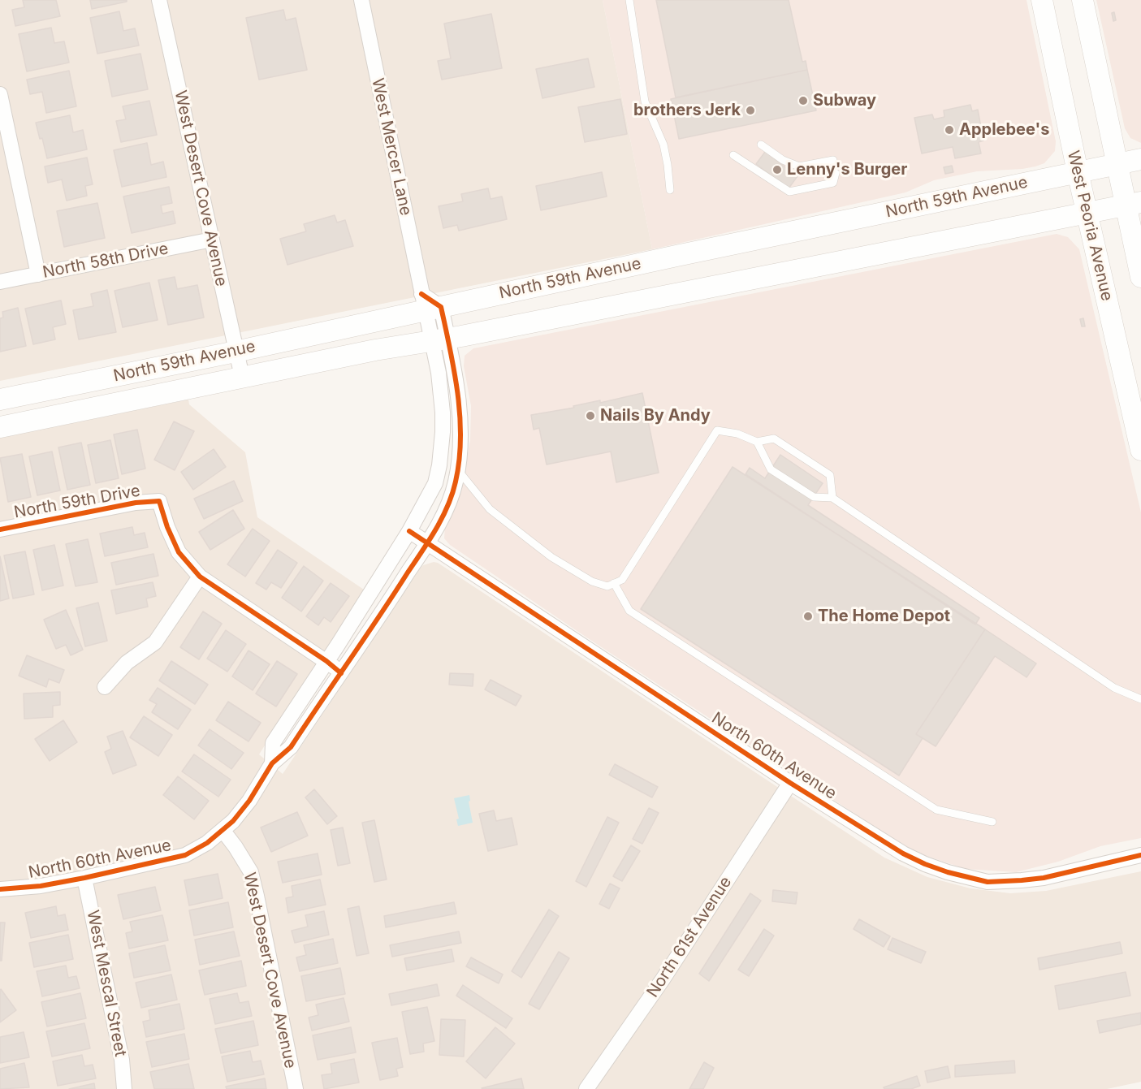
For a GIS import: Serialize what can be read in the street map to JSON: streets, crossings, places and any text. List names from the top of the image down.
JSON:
{
  "streets": {
    "main road": ["North 59th Avenue", "West Peoria Avenue"],
    "street": [
      "West Mercer Lane",
      "West Desert Cove Avenue",
      "North 58th Drive",
      "North 59th Drive",
      "North 60th Avenue",
      "North 61st Avenue",
      "West Mescal Street"
    ]
  },
  "crossings": [
    ["West Mercer Lane", "North 59th Avenue"],
    ["West Mercer Lane", "North 60th Avenue"],
    ["West Desert Cove Avenue", "North 59th Avenue"],
    ["West Desert Cove Avenue", "North 58th Drive"],
    ["West Desert Cove Avenue", "North 60th Avenue"],
    ["North 59th Avenue", "West Peoria Avenue"],
    ["North 60th Avenue", "North 61st Avenue"],
    ["North 60th Avenue", "West Mescal Street"]
  ],
  "places": [
    "Subway",
    "brothers Jerk",
    "Applebee's",
    "Lenny's Burger",
    "Nails By Andy",
    "The Home Depot"
  ]
}
